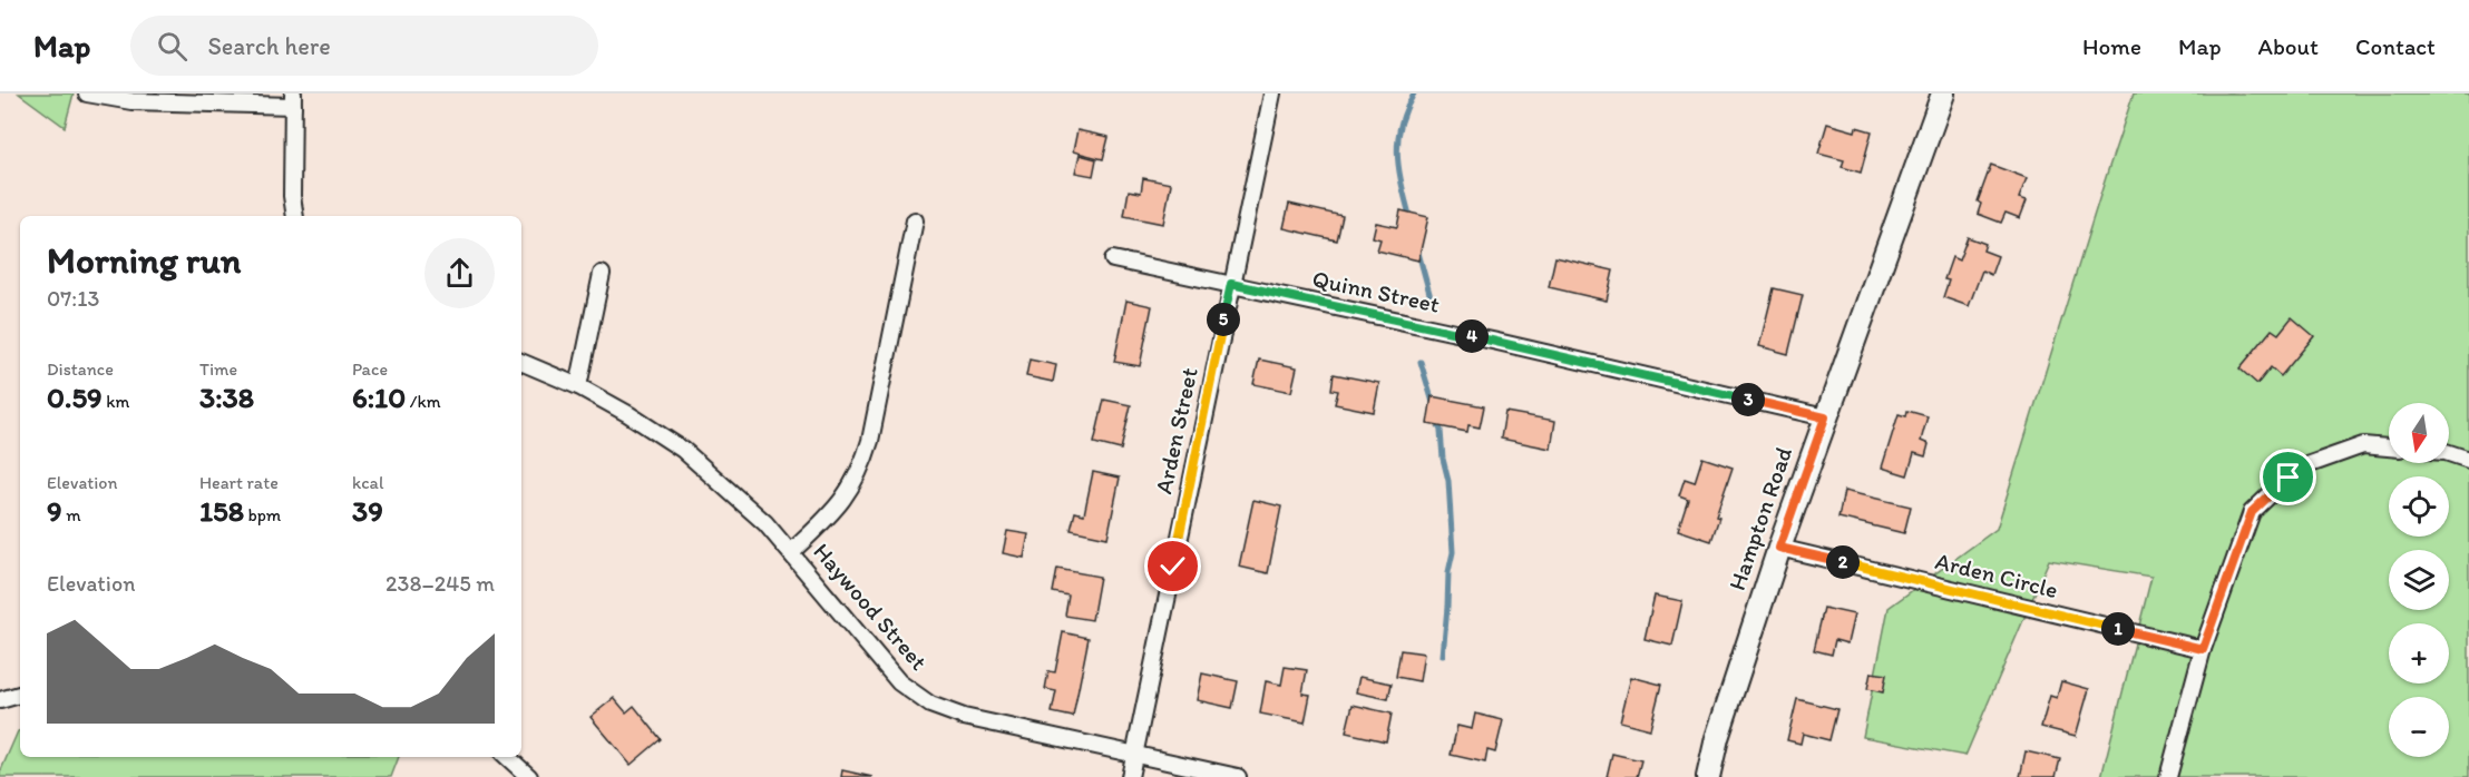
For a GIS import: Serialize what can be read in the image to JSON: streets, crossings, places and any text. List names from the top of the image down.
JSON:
{
  "streets": {
    "main road": ["Hampton Road"],
    "street": [
      "Quinn Street",
      "Arden Street",
      "Arden Circle",
      "Haywood Street"
    ]
  },
  "crossings": [
    ["Quinn Street", "Arden Street"],
    ["Quinn Street", "Hampton Road"],
    ["Arden Street", "Haywood Street"],
    ["Hampton Road", "Arden Circle"]
  ],
  "north": "bottom",
  "page": {
    "header": "Map",
    "search": "Search here",
    "nav": [
      "Home",
      "Map",
      "About",
      "Contact"
    ],
    "heading": ["Morning run", "07:13"],
    "pins": [
      "5",
      "4",
      "3",
      "2",
      "1"
    ],
    "stats": [
      ["Distance", "0.59 km"],
      ["Time", "3:38"],
      ["Pace", "6:10 /km"],
      ["Elevation", "9 m"],
      ["Heart rate", "158 bpm"],
      ["kcal", "39"]
    ],
    "map_buttons": ["+", "−"],
    "chart": ["Elevation", "238–245 m"]
  }
}
